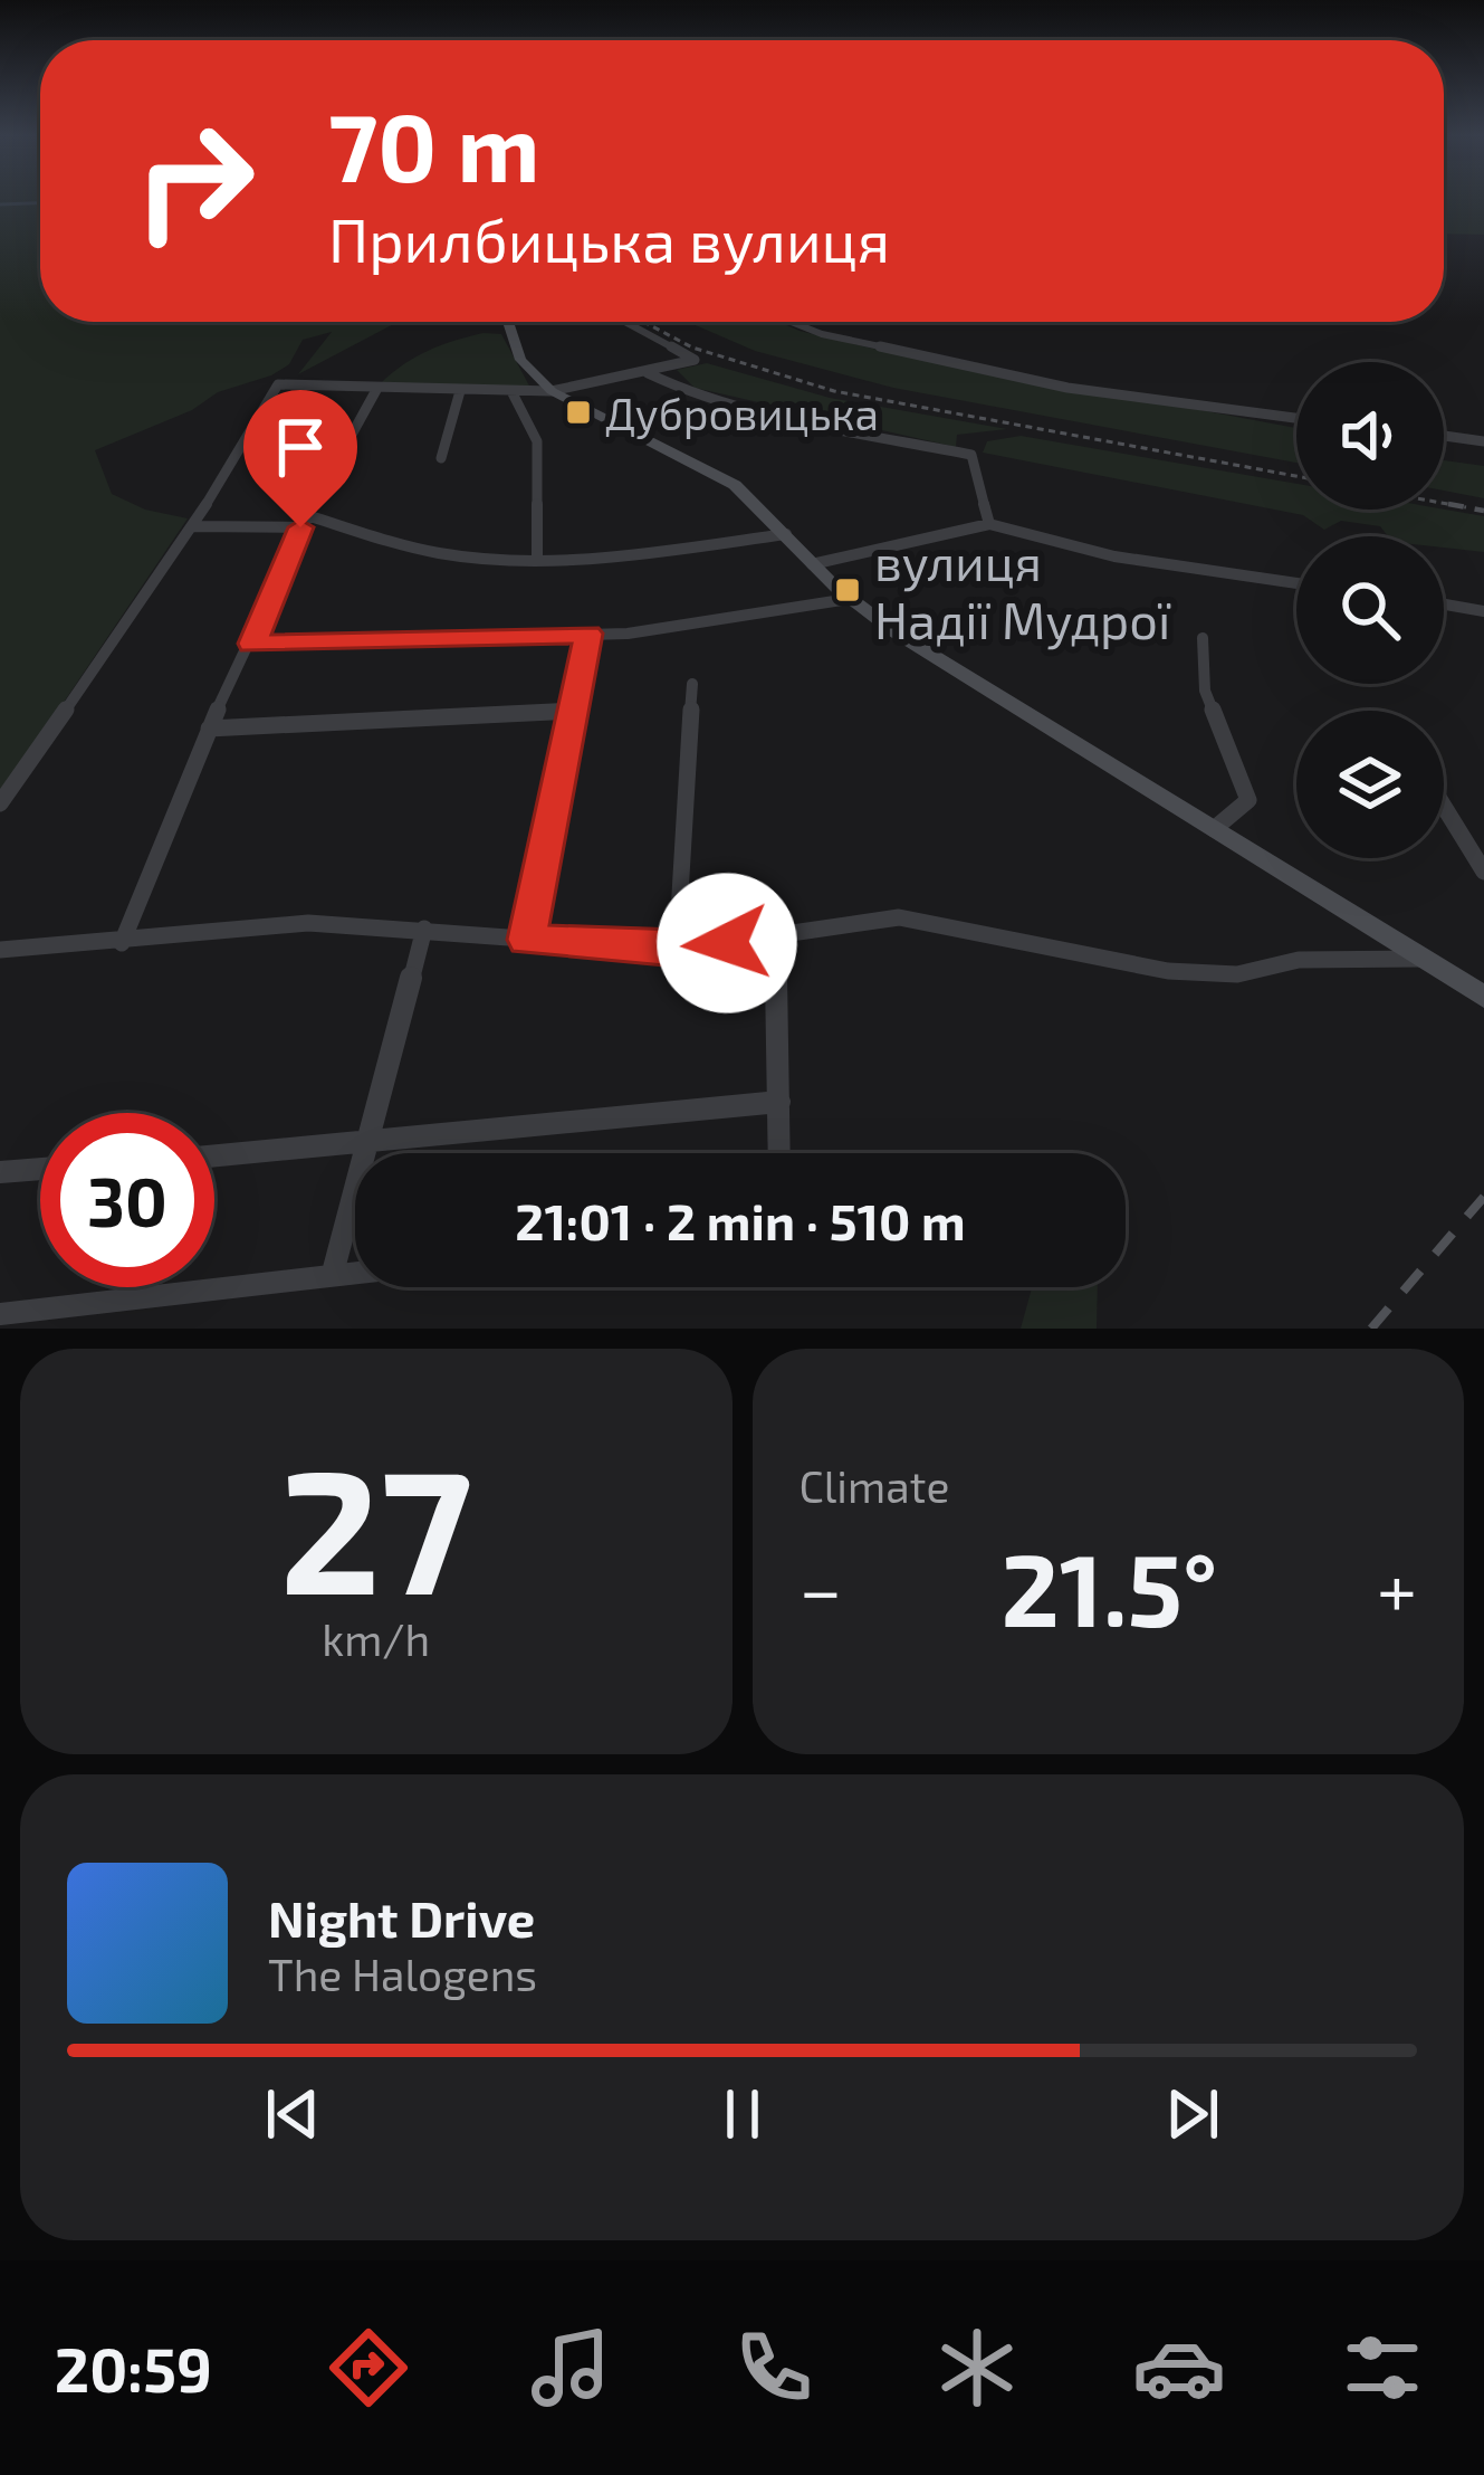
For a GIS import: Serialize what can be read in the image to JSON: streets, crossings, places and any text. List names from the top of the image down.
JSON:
{
  "places": {
    "transit": ["Дубровицька", "вулиця Надії Мудрої"]
  },
  "page": {
    "turn": ["70 m", "Прилбицька вулиця"],
    "limit": "30",
    "trip": "21:01 · 2 min · 510 m",
    "tile": [
      ["27", "km/h"],
      "Climate"
    ],
    "heat": ["−", "21.5°", "+"],
    "song": ["Night Drive", "The Halogens"],
    "tabs": "20:59"
  }
}
